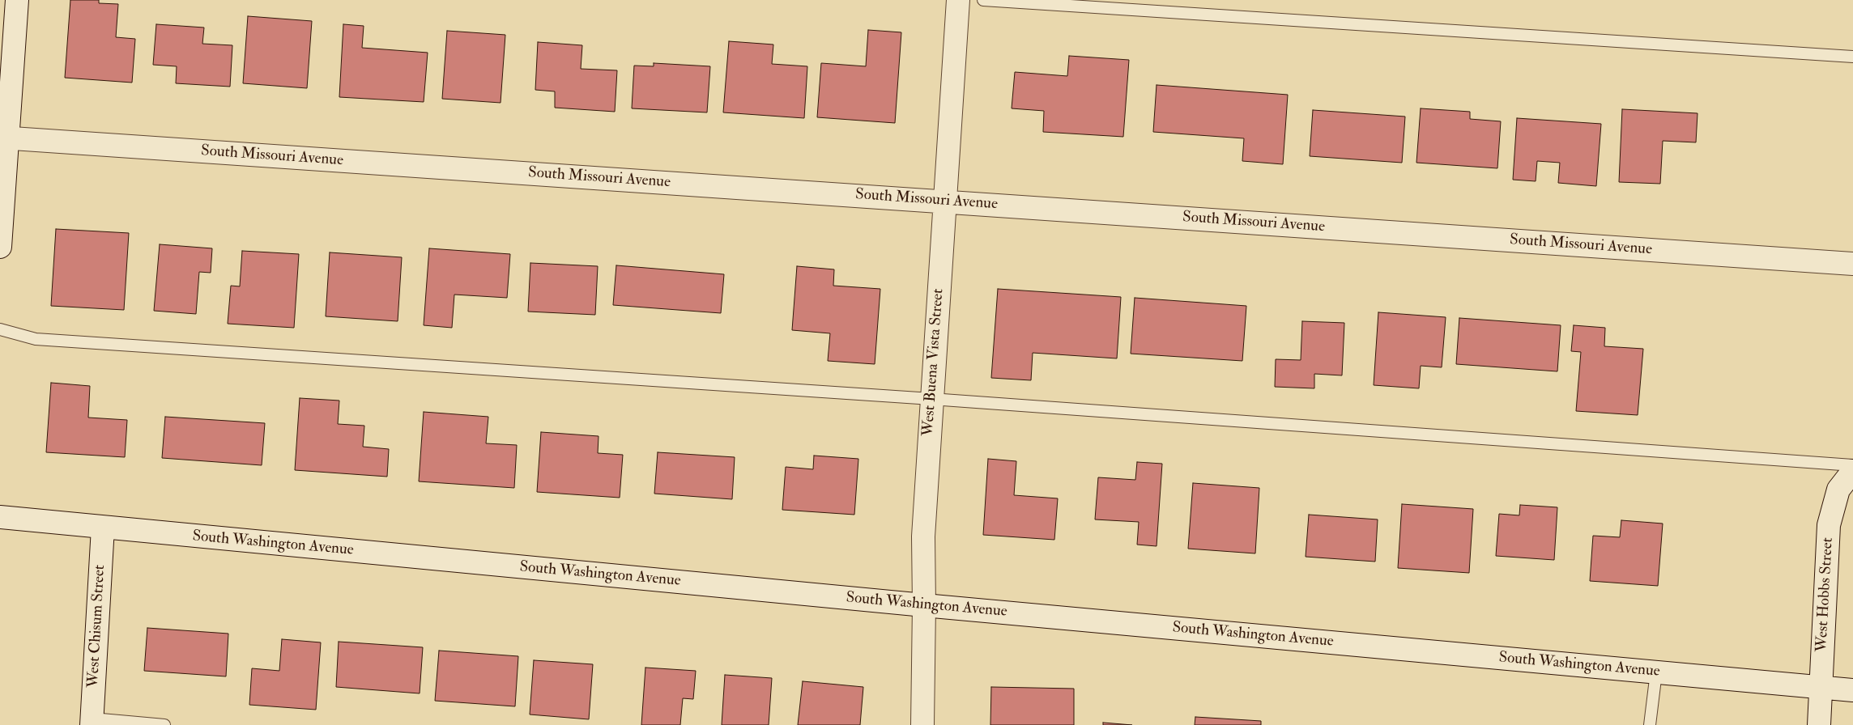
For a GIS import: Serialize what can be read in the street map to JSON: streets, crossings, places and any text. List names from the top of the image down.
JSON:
{
  "streets": {
    "street": [
      "South Missouri Avenue",
      "West Buena Vista Street",
      "South Washington Avenue",
      "West Hobbs Street",
      "West Chisum Street"
    ]
  },
  "crossings": [
    ["South Missouri Avenue", "West Buena Vista Street"],
    ["West Buena Vista Street", "South Washington Avenue"],
    ["South Washington Avenue", "West Hobbs Street"],
    ["South Washington Avenue", "West Chisum Street"]
  ]
}
